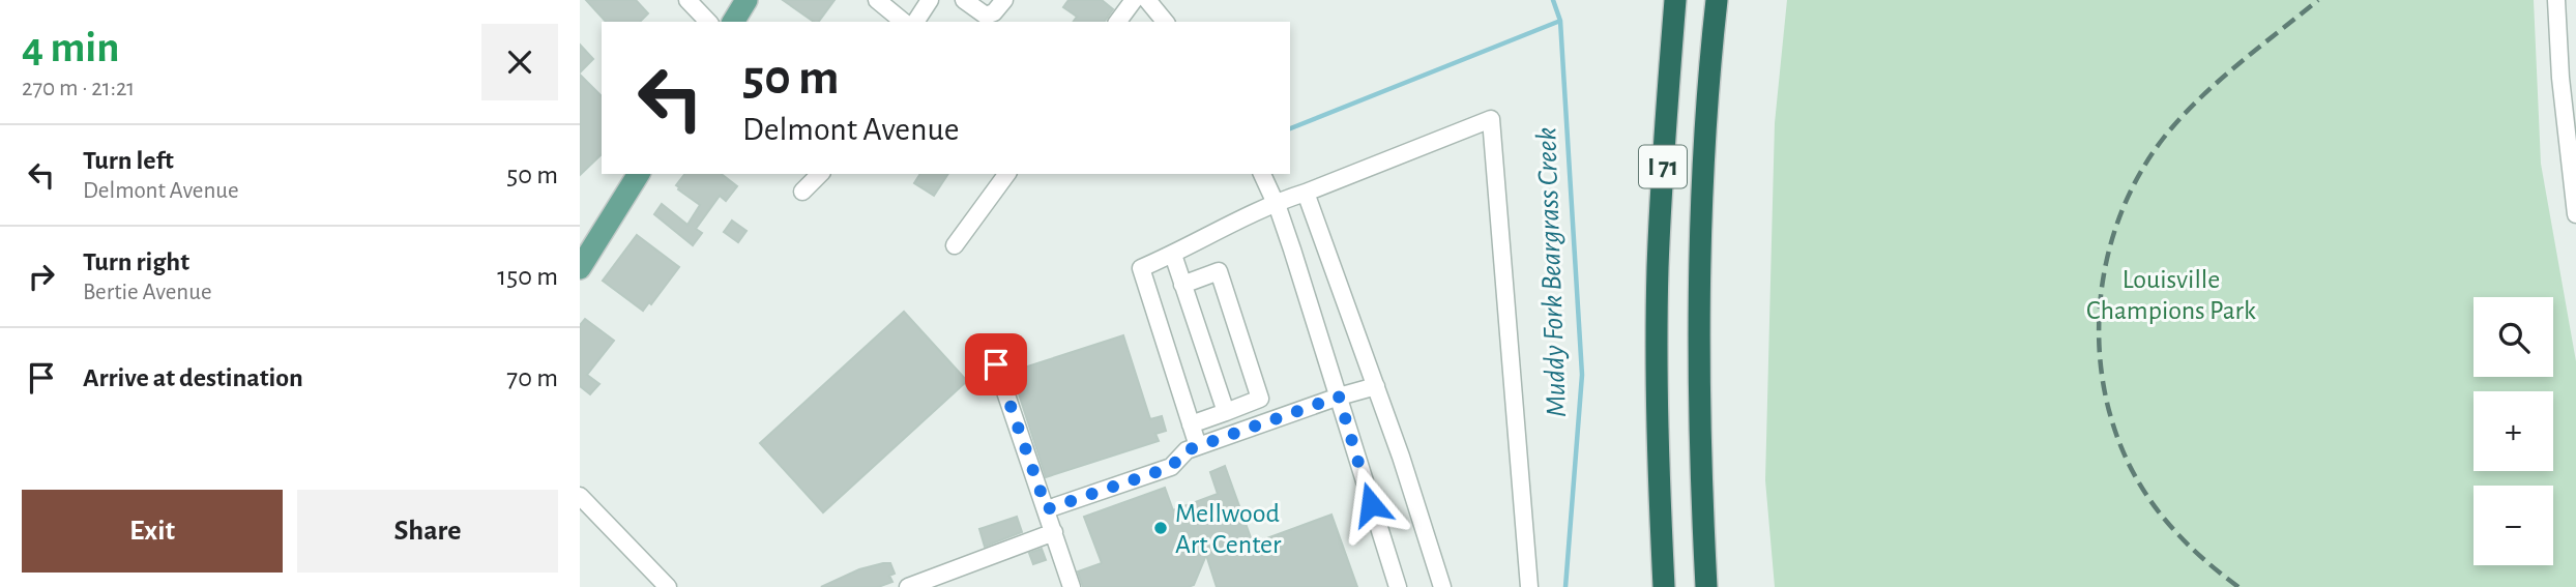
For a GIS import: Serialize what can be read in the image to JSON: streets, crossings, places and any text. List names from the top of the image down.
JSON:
{
  "streets": {
    "highway": ["I 71"]
  },
  "water": ["Muddy Fork Beargrass Creek"],
  "parks": ["Louisville Champions Park"],
  "places": ["Mellwood Art Center"],
  "page": {
    "heading": ["4 min", "270 m · 21:21"],
    "turn": ["50 m", "Delmont Avenue"],
    "list": [
      {
        "name": "Turn left",
        "note": "Delmont Avenue",
        "value": "50 m"
      },
      {
        "name": "Turn right",
        "note": "Bertie Avenue",
        "value": "150 m"
      },
      {
        "name": "Arrive at destination",
        "value": "70 m"
      }
    ],
    "map_buttons": ["+", "−"],
    "buttons": ["Exit", "Share"]
  }
}
